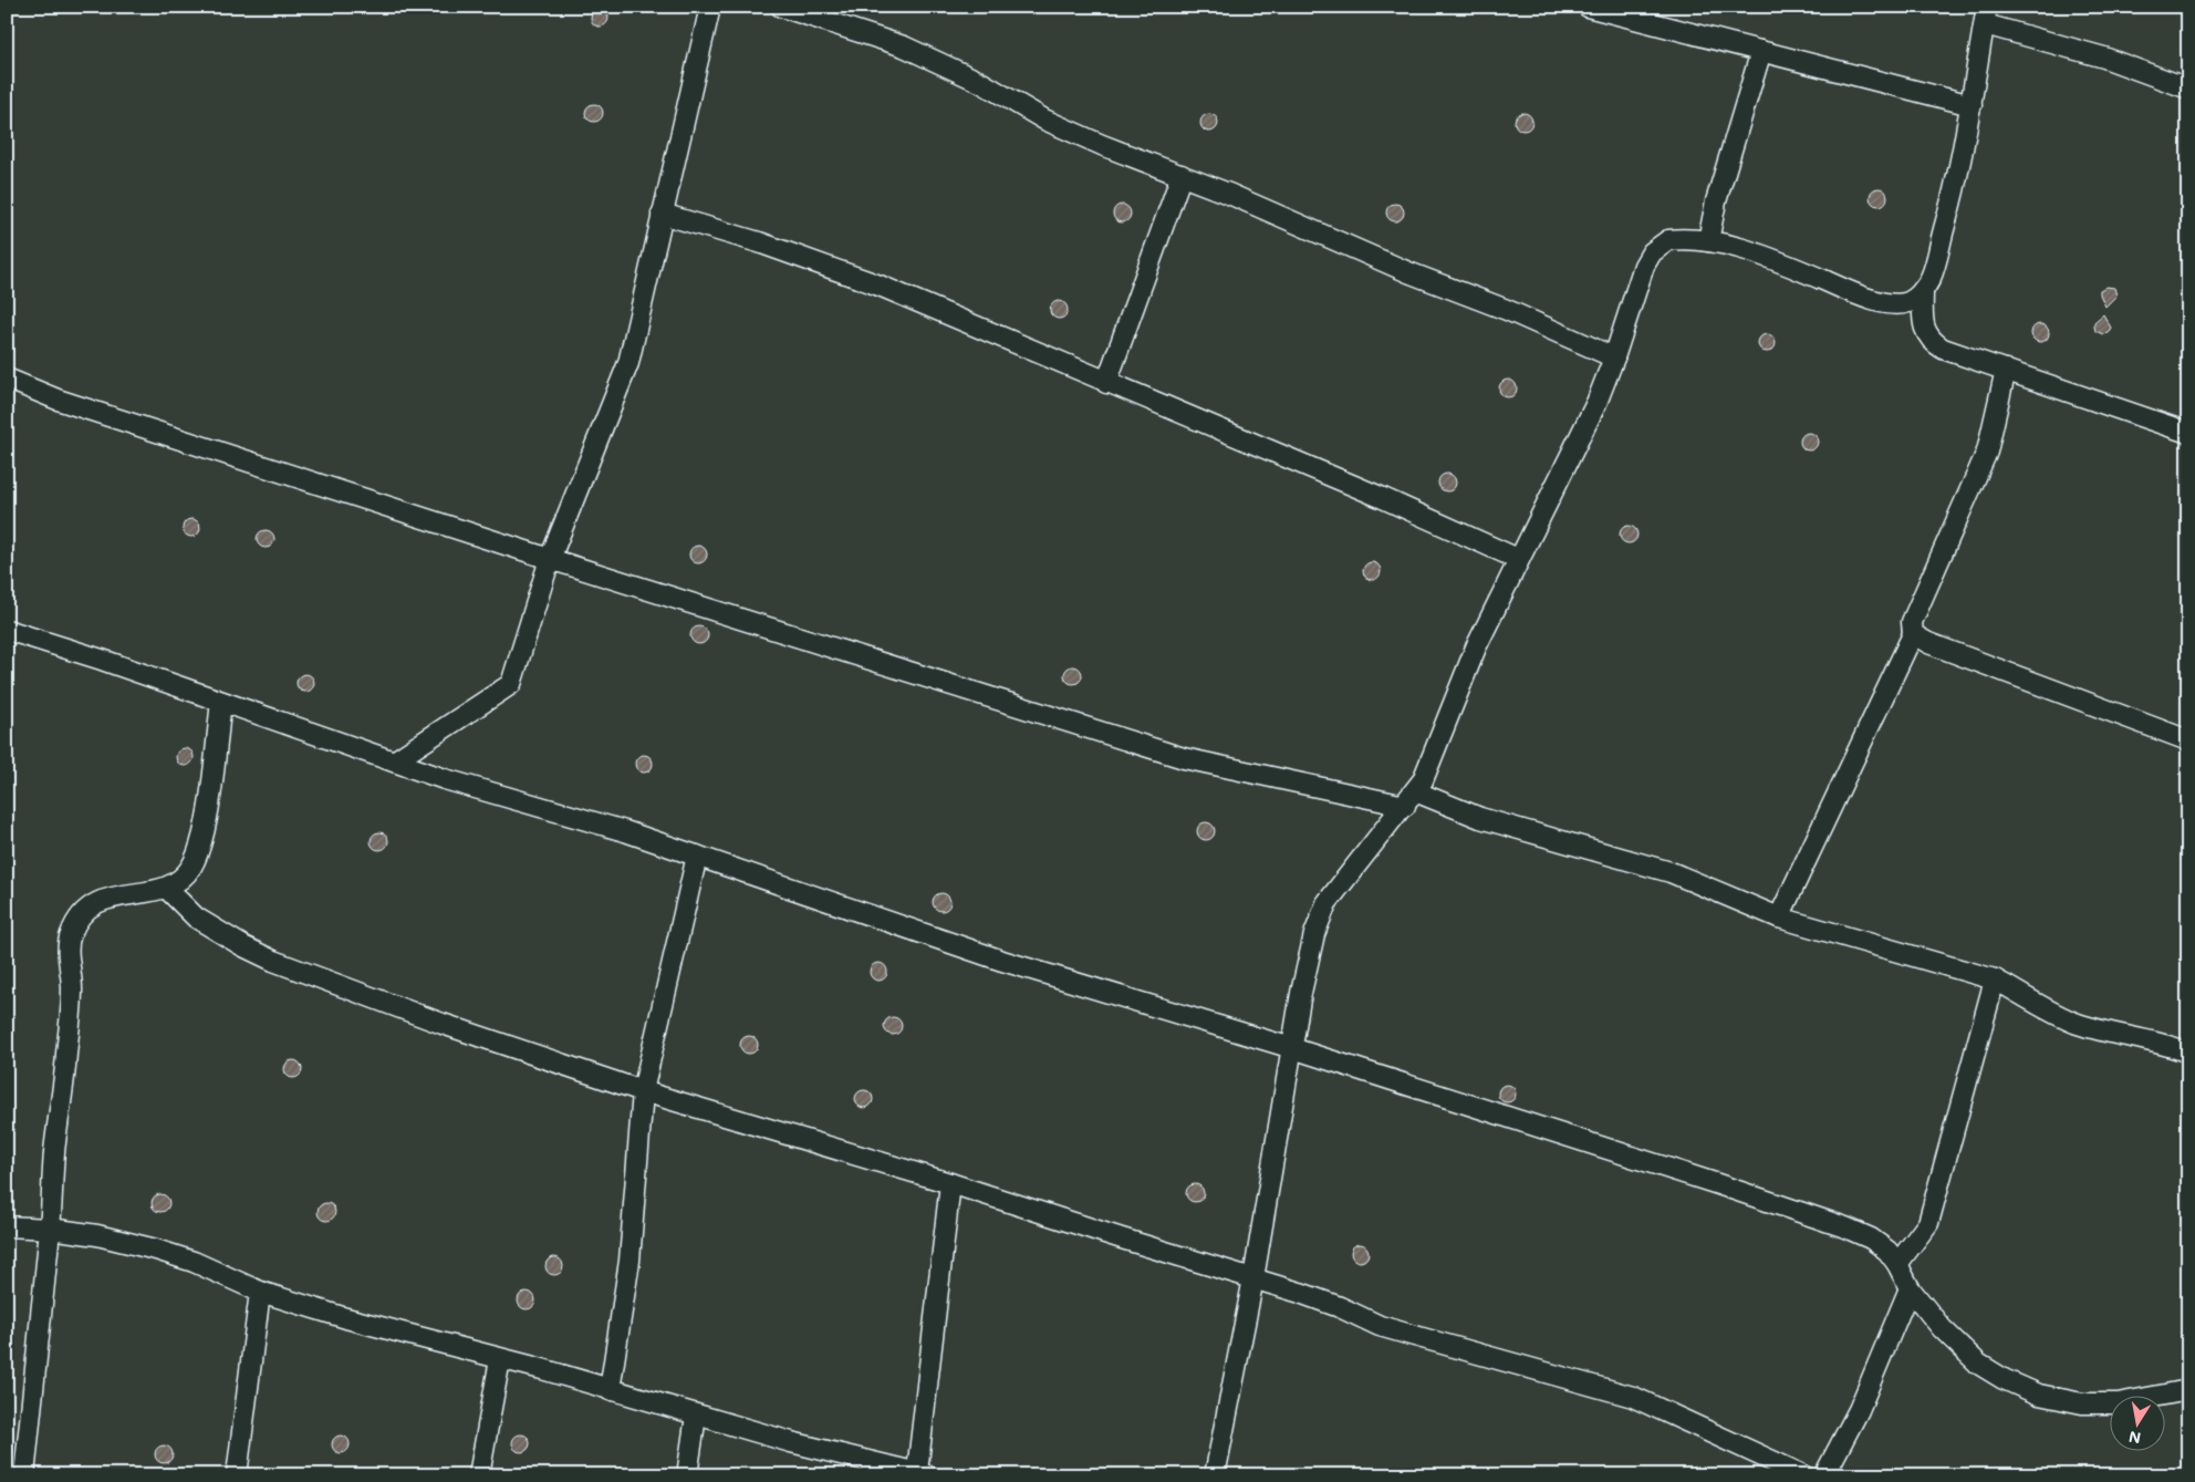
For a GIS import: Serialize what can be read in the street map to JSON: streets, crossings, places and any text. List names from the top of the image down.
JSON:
{
  "north": "bottom"
}
